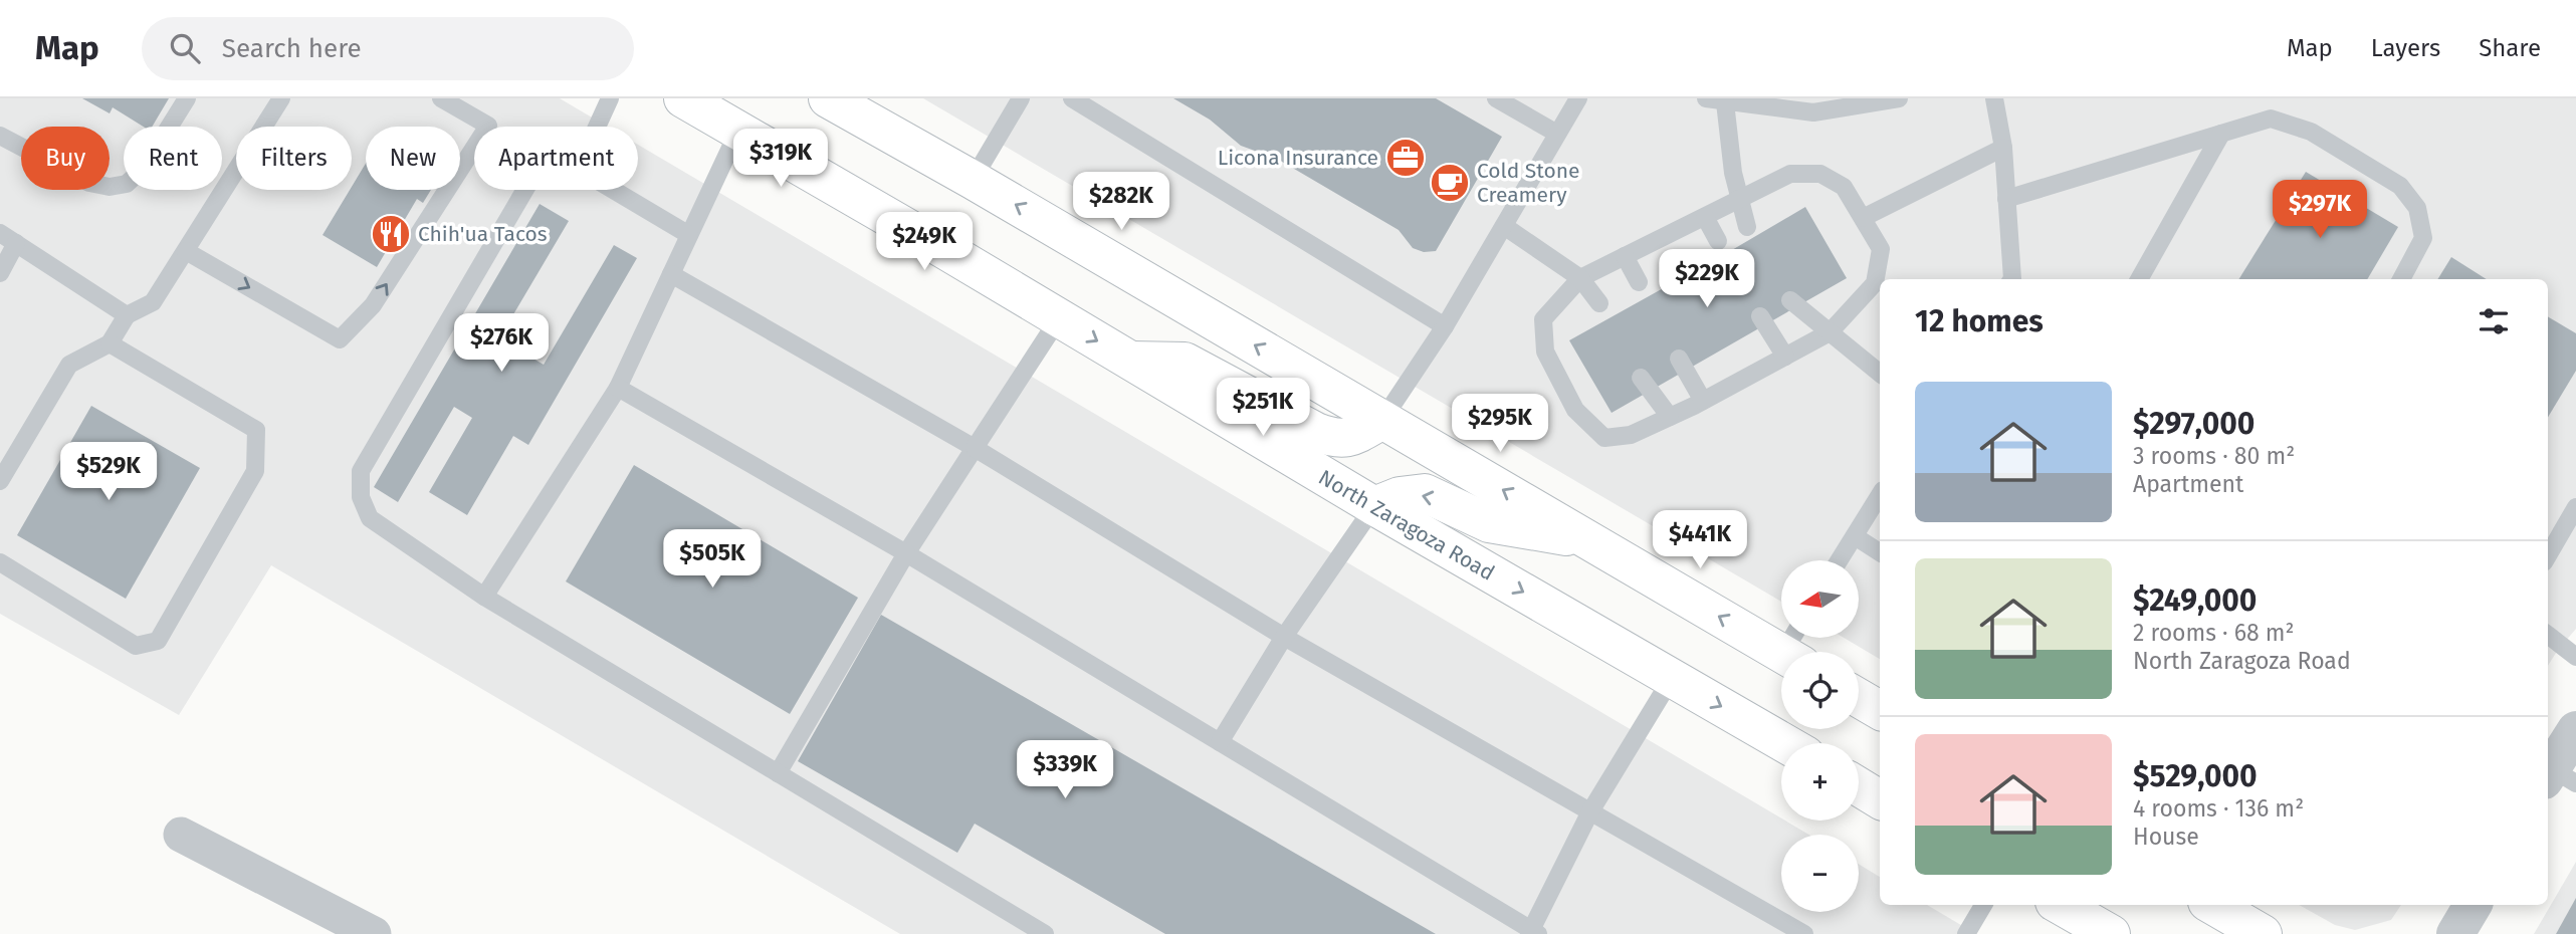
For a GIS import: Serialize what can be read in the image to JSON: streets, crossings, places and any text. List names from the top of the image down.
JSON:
{
  "streets": {
    "main road": ["North Zaragoza Road"]
  },
  "places": {
    "office": ["Licona Insurance"],
    "cafe": ["Cold Stone Creamery"],
    "restaurant": ["Chih'ua Tacos"]
  },
  "north": "left",
  "page": {
    "header": "Map",
    "search": "Search here",
    "nav": ["Map", "Layers", "Share"],
    "chip": [
      "Buy",
      "Rent",
      "Filters",
      "New",
      "Apartment"
    ],
    "price": [
      "$319K",
      "$282K",
      "$297K",
      "$249K",
      "$229K",
      "$276K",
      "$251K",
      "$295K",
      "$529K",
      "$441K",
      "$505K",
      "$339K"
    ],
    "heading": "12 homes",
    "list": [
      {
        "name": "$297,000",
        "note": "3 rooms · 80 m² · Apartment"
      },
      {
        "name": "$249,000",
        "note": "2 rooms · 68 m² · North Zaragoza Road"
      },
      {
        "name": "$529,000",
        "note": "4 rooms · 136 m² · House"
      }
    ],
    "map_buttons": ["+", "−"]
  }
}
